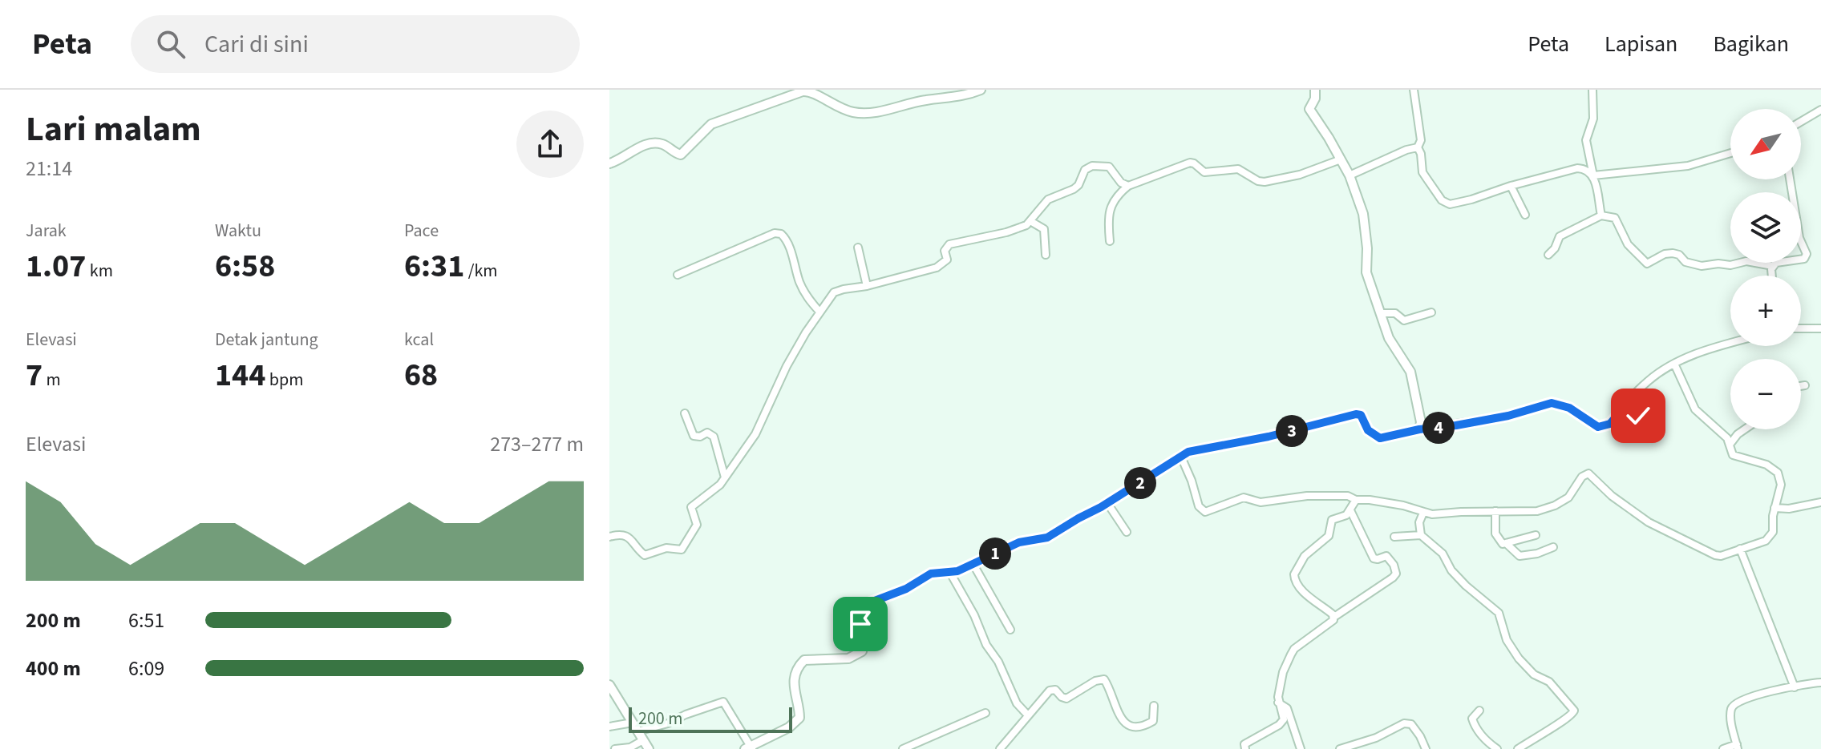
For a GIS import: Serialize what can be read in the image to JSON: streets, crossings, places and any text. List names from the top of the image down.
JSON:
{
  "scale_bar": "200 m",
  "north": "bottom left",
  "page": {
    "header": "Peta",
    "search": "Cari di sini",
    "nav": ["Peta", "Lapisan", "Bagikan"],
    "heading": ["Lari malam", "21:14"],
    "map_buttons": ["+", "−"],
    "stats": [
      ["Jarak", "1.07 km"],
      ["Waktu", "6:58"],
      ["Pace", "6:31 /km"],
      ["Elevasi", "7 m"],
      ["Detak jantung", "144 bpm"],
      ["kcal", "68"]
    ],
    "pins": [
      "4",
      "3",
      "2",
      "1"
    ],
    "chart": ["Elevasi", "273–277 m"],
    "list": [
      {
        "name": "200 m",
        "note": "6:51"
      },
      {
        "name": "400 m",
        "note": "6:09"
      }
    ],
    "scale": "200 m"
  }
}
